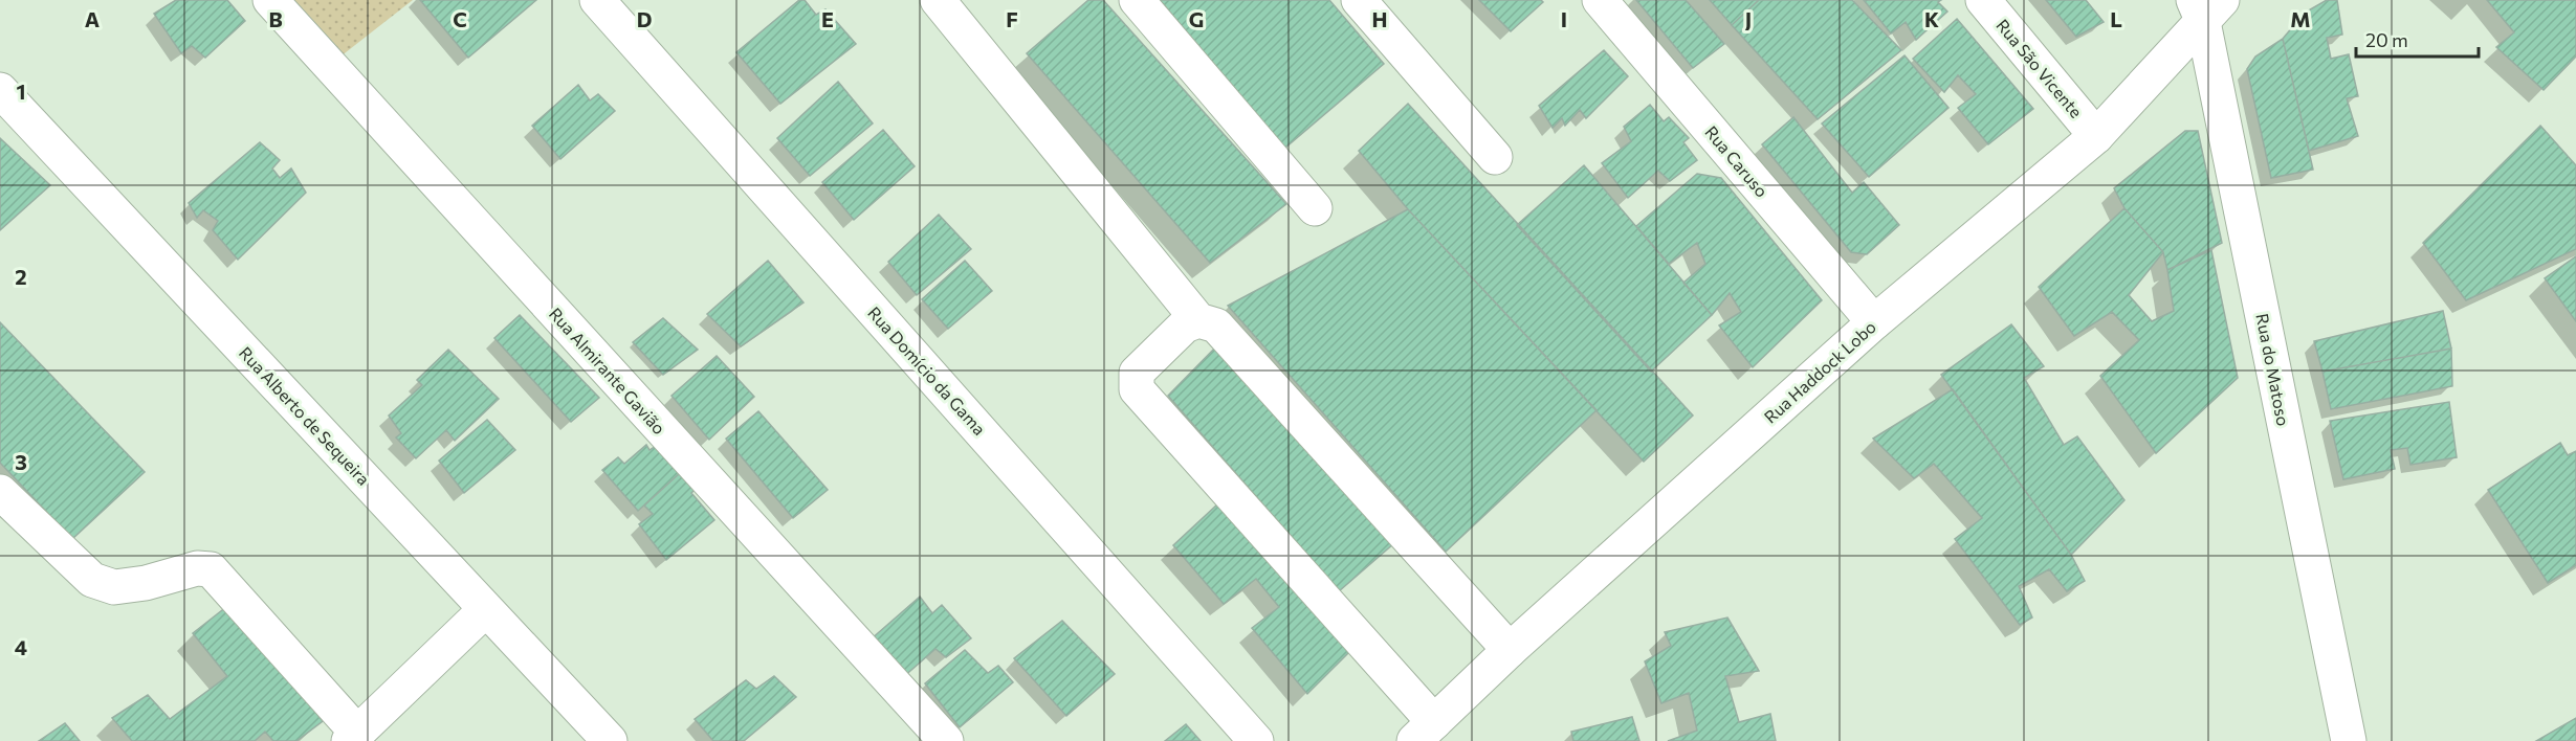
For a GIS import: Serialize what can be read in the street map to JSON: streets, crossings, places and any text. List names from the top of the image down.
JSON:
{
  "streets": {
    "street": [
      "Rua São Vicente",
      "Rua Caruso",
      "Rua do Matoso",
      "Rua Almirante Gavião",
      "Rua Domício da Gama",
      "Rua Haddock Lobo",
      "Rua Alberto de Sequeira"
    ]
  },
  "crossings": [
    ["Rua São Vicente", "Rua Haddock Lobo"],
    ["Rua Caruso", "Rua Haddock Lobo"],
    ["Rua do Matoso", "Rua Haddock Lobo"]
  ],
  "scale_bar": "20 m",
  "grid": {
    "columns": [
      "A",
      "B",
      "C",
      "D",
      "E",
      "F",
      "G",
      "H",
      "I",
      "J",
      "K",
      "L",
      "M"
    ],
    "rows": [
      "1",
      "2",
      "3",
      "4"
    ]
  }
}
